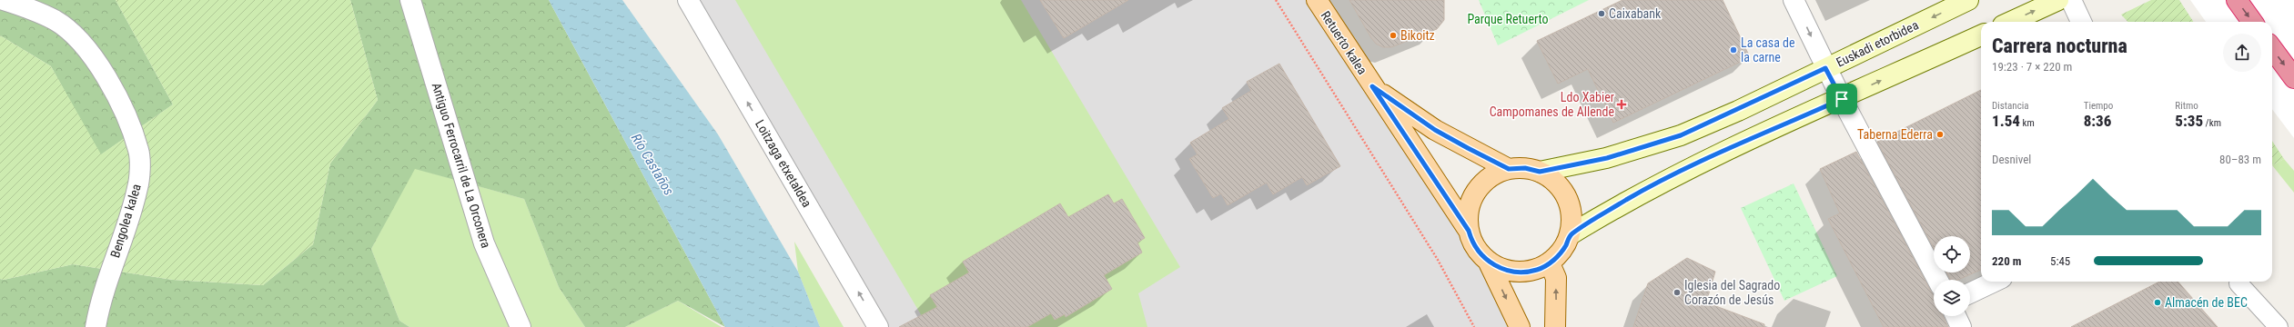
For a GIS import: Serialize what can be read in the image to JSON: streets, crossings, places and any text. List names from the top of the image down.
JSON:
{
  "streets": {
    "main road": ["Retuerto kalea"],
    "street": [
      "Euskadi etorbidea",
      "Loitzaga etxetaldea",
      "Antiguo Ferrocarril de La Orconera",
      "Bengolea kalea"
    ]
  },
  "crossings": [
    ["Retuerto kalea", "Euskadi etorbidea"]
  ],
  "one_way": ["Loitzaga etxetaldea"],
  "water": ["Río Castaños"],
  "parks": ["Parque Retuerto"],
  "places": {
    "other": [
      "Caixabank",
      "Bikoitz",
      "La casa de la carne",
      "Taberna Ederra",
      "Iglesia del Sagrado Corazón de Jesús",
      "Almacén de BEC"
    ],
    "health": ["Ldo Xabier Campomanes de Allende"]
  },
  "page": {
    "heading": ["Carrera nocturna", "19:23 · 7 × 220 m"],
    "stats": [
      ["Distancia", "1.54 km"],
      ["Tiempo", "8:36"],
      ["Ritmo", "5:35 /km"]
    ],
    "chart": ["Desnivel", "80–83 m"],
    "list": [
      {
        "name": "220 m",
        "note": "5:45"
      }
    ]
  }
}
